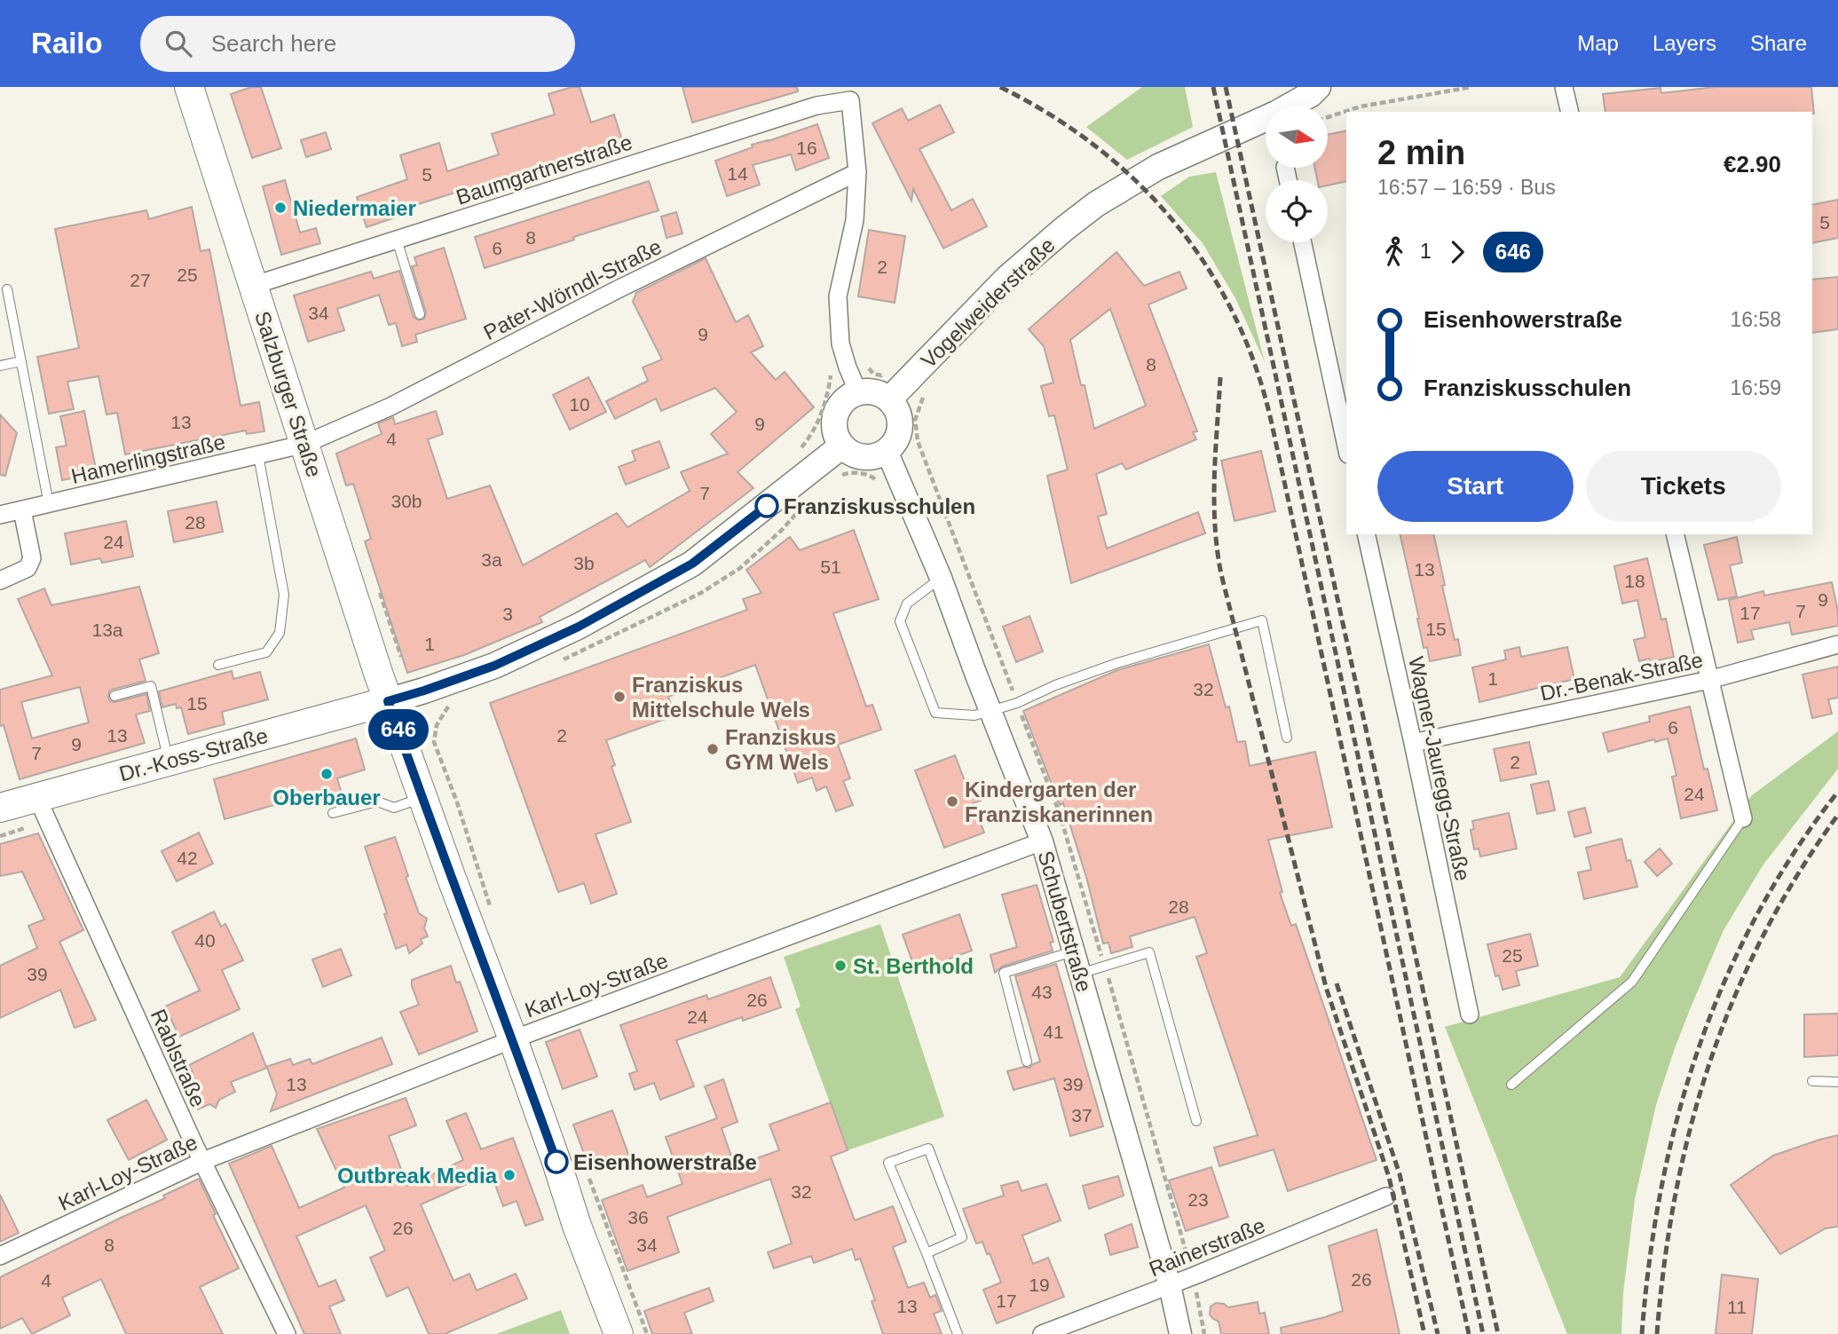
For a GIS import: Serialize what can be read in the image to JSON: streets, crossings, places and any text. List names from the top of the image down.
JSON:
{
  "streets": {
    "main road": ["Vogelweiderstraße", "Salzburger Straße", "Dr.-Koss-Straße"],
    "street": [
      "Baumgartnerstraße",
      "Pater-Wörndl-Straße",
      "Hamerlingstraße",
      "Dr.-Benak-Straße",
      "Wagner-Jauregg-Straße",
      "Schubertstraße",
      "Karl-Loy-Straße",
      "Rablstraße",
      "Rainerstraße"
    ]
  },
  "crossings": [
    ["Baumgartnerstraße", "Pater-Wörndl-Straße"],
    ["Baumgartnerstraße", "Salzburger Straße"],
    ["Pater-Wörndl-Straße", "Salzburger Straße"],
    ["Pater-Wörndl-Straße", "Hamerlingstraße"],
    ["Vogelweiderstraße", "Schubertstraße"],
    ["Salzburger Straße", "Hamerlingstraße"],
    ["Salzburger Straße", "Dr.-Koss-Straße"],
    ["Dr.-Benak-Straße", "Wagner-Jauregg-Straße"],
    ["Dr.-Koss-Straße", "Rablstraße"],
    ["Schubertstraße", "Karl-Loy-Straße"],
    ["Schubertstraße", "Rainerstraße"],
    ["Karl-Loy-Straße", "Rablstraße"]
  ],
  "places": [
    "Niedermaier",
    "Franziskusschulen",
    "Franziskus Mittelschule Wels",
    "Franziskus GYM Wels",
    "Oberbauer",
    "Kindergarten der Franziskanerinnen",
    "St. Berthold",
    "Eisenhowerstraße",
    "Outbreak Media"
  ],
  "lines": ["bus line 646"],
  "house_numbers": [
    "16",
    "14",
    "5",
    "5",
    "8",
    "6",
    "2",
    "25",
    "27",
    "34",
    "9",
    "8",
    "10",
    "13",
    "9",
    "4",
    "7",
    "30b",
    "28",
    "24",
    "3a",
    "3b",
    "51",
    "13",
    "18",
    "9",
    "7",
    "17",
    "3",
    "15",
    "13a",
    "1",
    "1",
    "32",
    "15",
    "6",
    "13",
    "2",
    "9",
    "7",
    "2",
    "24",
    "42",
    "28",
    "40",
    "25",
    "39",
    "43",
    "26",
    "24",
    "41",
    "13",
    "39",
    "37",
    "32",
    "23",
    "36",
    "26",
    "8",
    "34",
    "26",
    "4",
    "19",
    "17",
    "13",
    "11"
  ],
  "north": "right",
  "page": {
    "header": "Railo",
    "search": "Search here",
    "nav": ["Map", "Layers", "Share"],
    "on_map": "646",
    "heading": ["2 min", "16:57 – 16:59 · Bus", "€2.90"],
    "legs": ["1", "646"],
    "list": [
      {
        "name": "Eisenhowerstraße",
        "value": "16:58"
      },
      {
        "name": "Franziskusschulen",
        "value": "16:59"
      }
    ],
    "buttons": ["Start", "Tickets"]
  }
}
